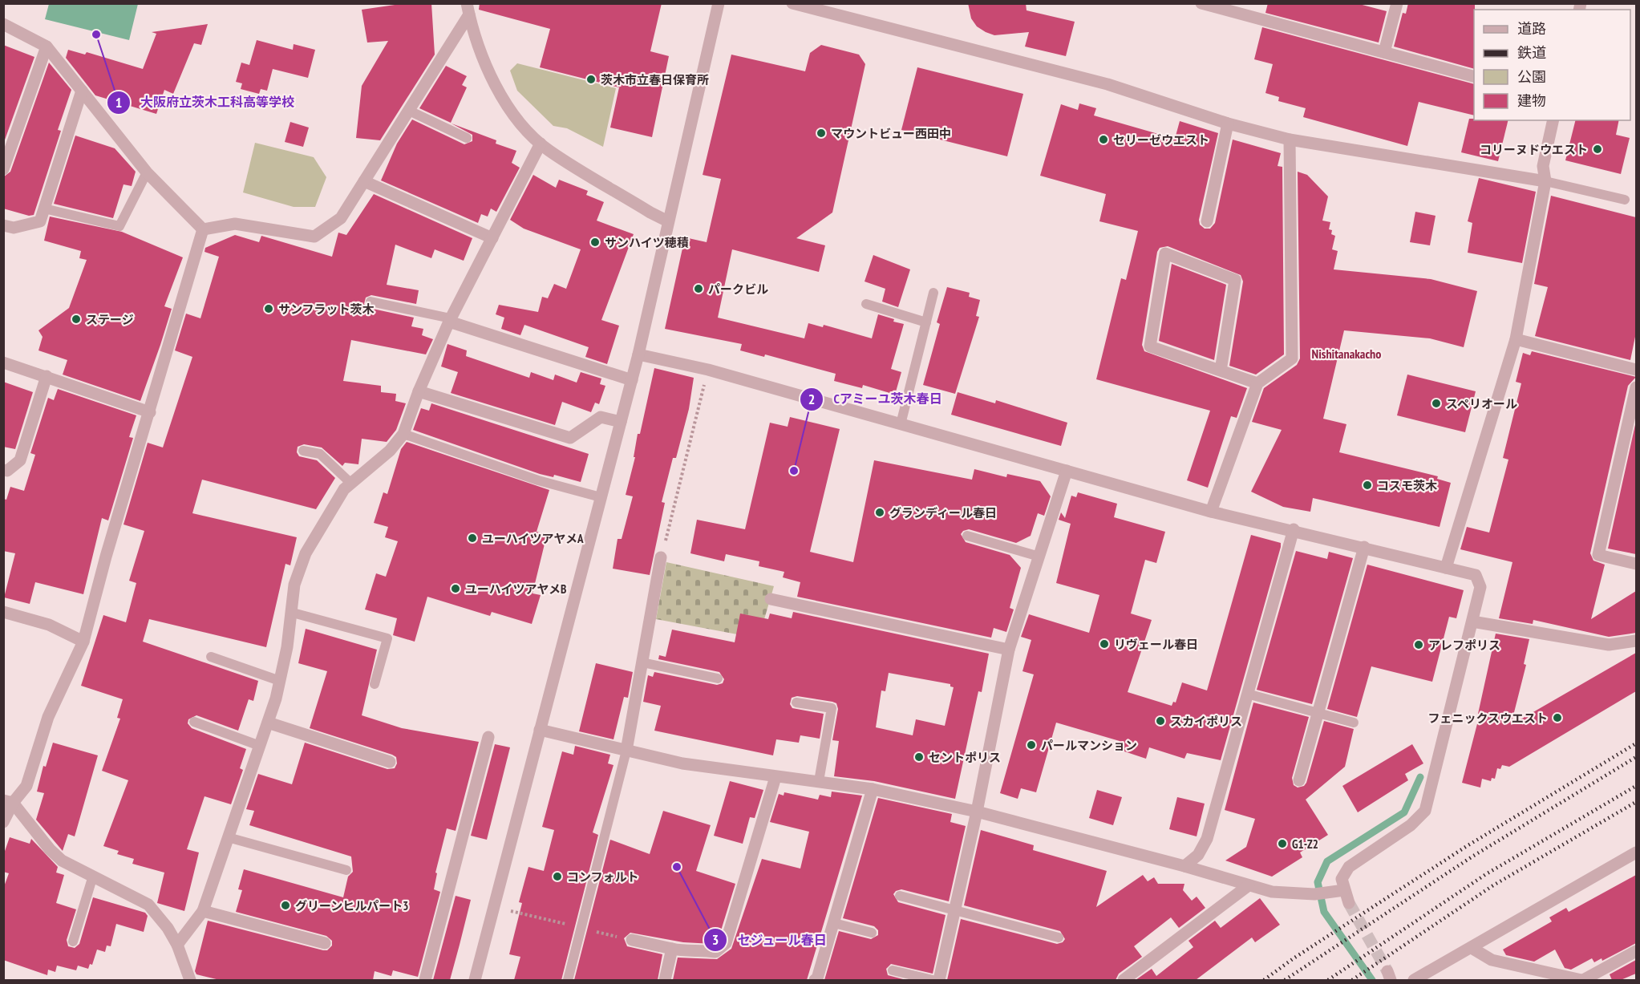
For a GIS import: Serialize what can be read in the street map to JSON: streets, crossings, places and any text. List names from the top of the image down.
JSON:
{
  "districts": ["Nishitanakacho"],
  "places": [
    "大阪府立茨木工科高等学校",
    "茨木市立春日保育所",
    "マウントビュー西田中",
    "セリーゼウエスト",
    "コリーヌドウエスト",
    "サンハイツ穂積",
    "パークビル",
    "サンフラット茨木",
    "ステージ",
    "スペリオール",
    "Cアミーユ茨木春日",
    "コスモ茨木",
    "グランディール春日",
    "ユーハイツアヤメA",
    "ユーハイツアヤメB",
    "リヴェール春日",
    "アレフポリス",
    "フェニックスウエスト",
    "スカイポリス",
    "パールマンション",
    "セントポリス",
    "G1-Z2",
    "セジュール春日",
    "コンフォルト",
    "グリーンヒルパート3"
  ],
  "legend": [
    "道路",
    "鉄道",
    "公園",
    "建物"
  ]
}
